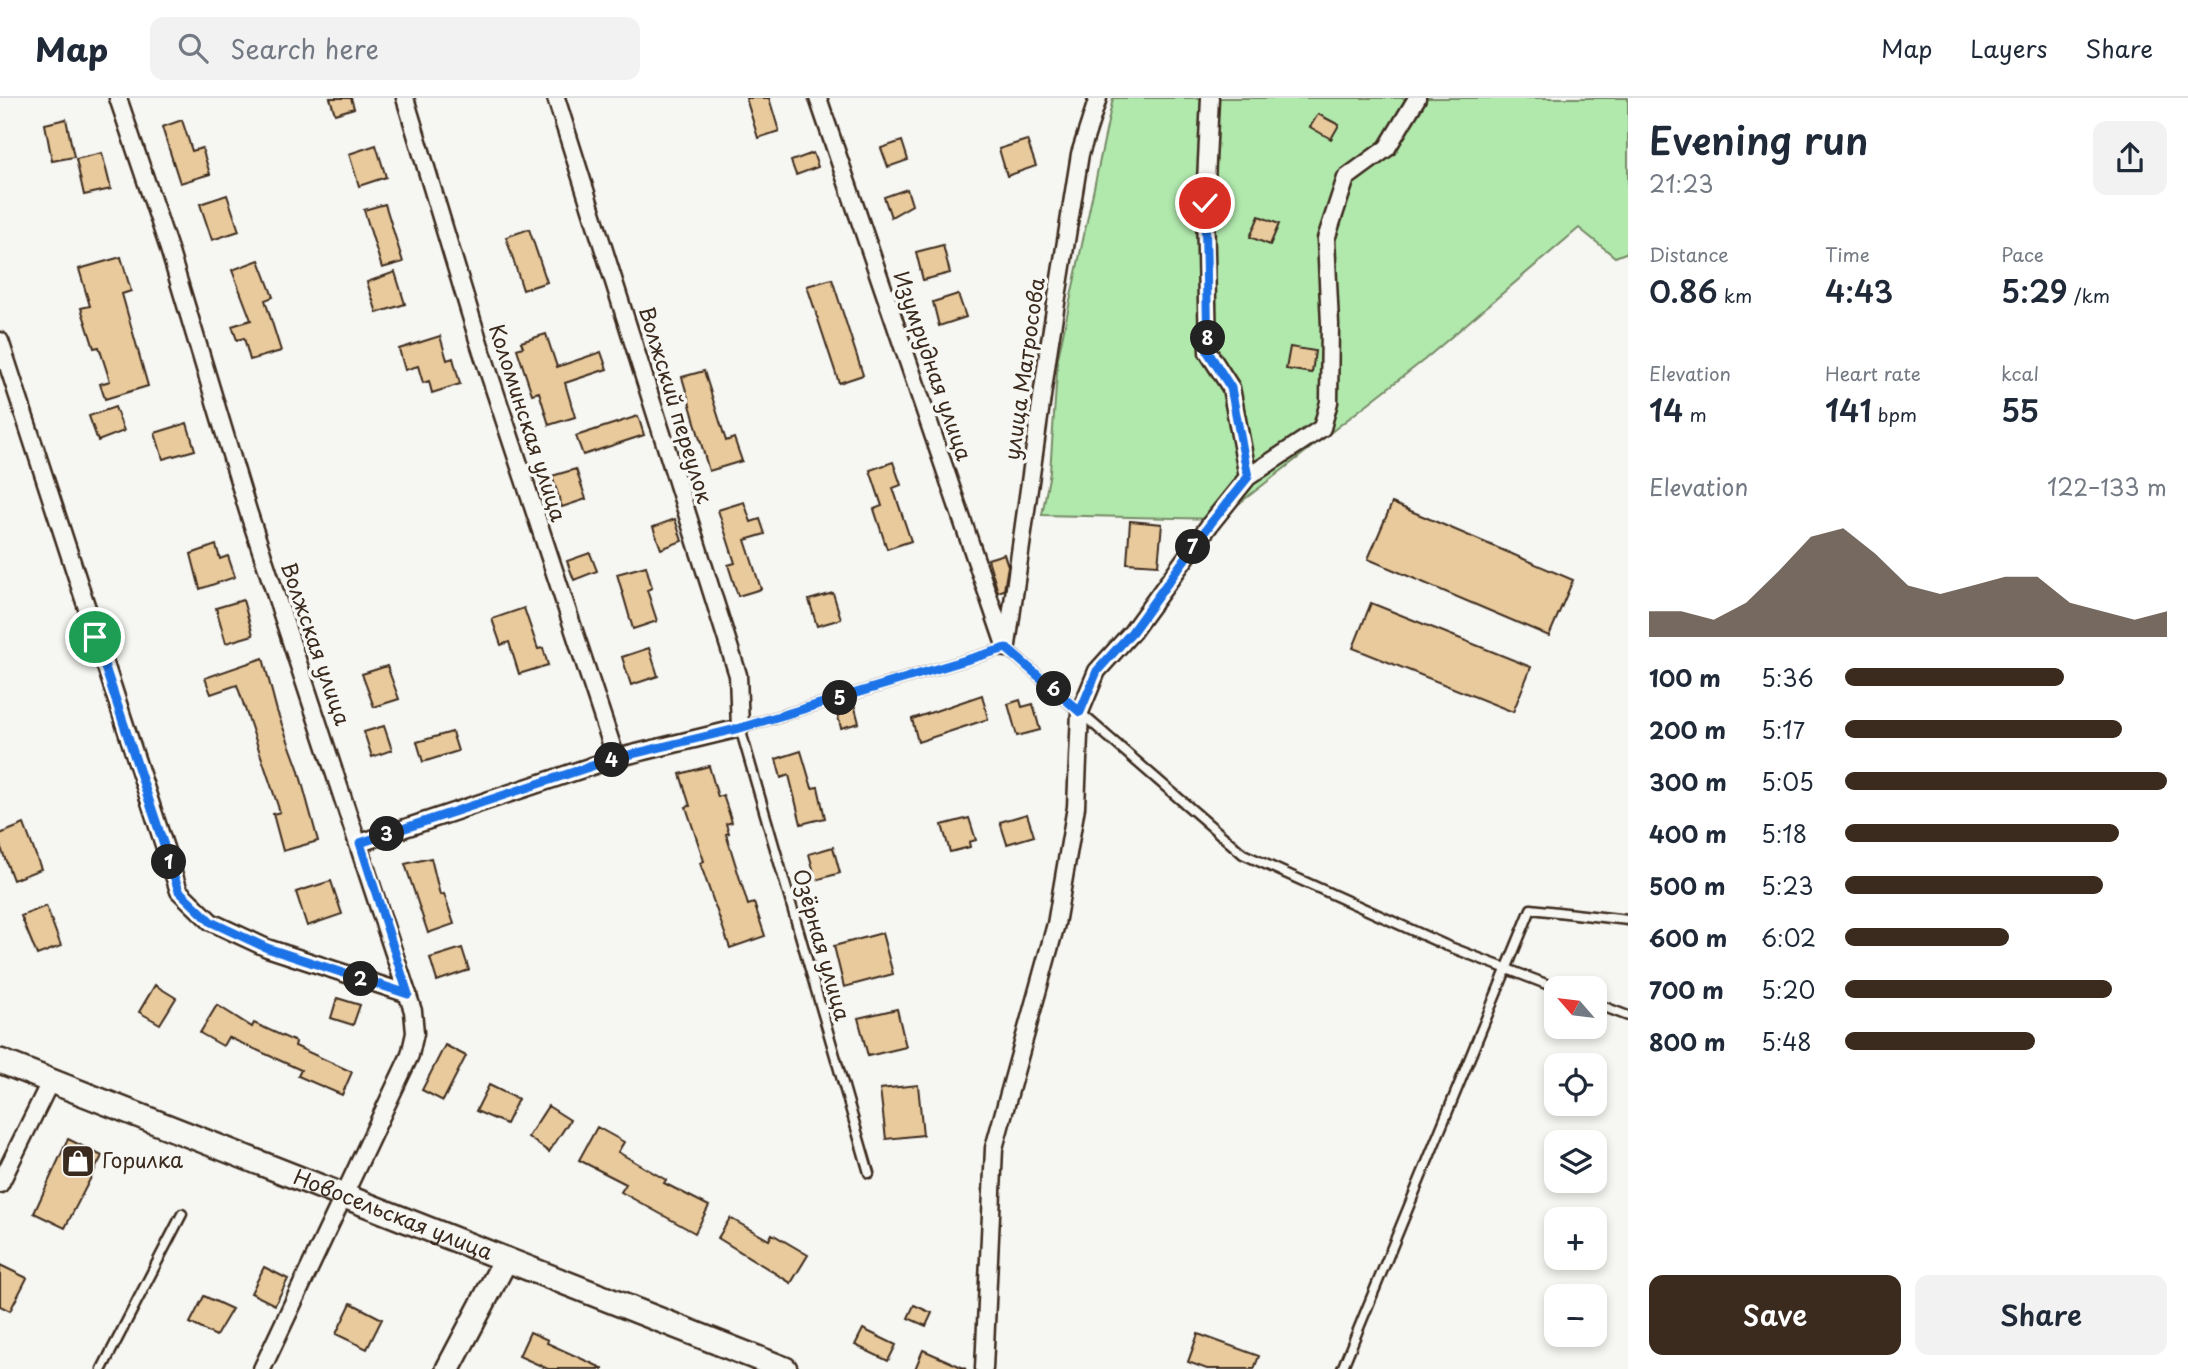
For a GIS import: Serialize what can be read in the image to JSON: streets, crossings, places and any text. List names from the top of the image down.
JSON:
{
  "streets": {
    "street": [
      "Изумрудная улица",
      "улица Матросова",
      "Волжский переулок",
      "Коломинская улица",
      "Волжская улица",
      "Новосельская улица"
    ],
    "lane": ["Озёрная улица"]
  },
  "crossings": [
    ["Изумрудная улица", "улица Матросова"],
    ["Волжский переулок", "Озёрная улица"],
    ["Волжская улица", "Новосельская улица"]
  ],
  "places": {
    "shop": ["Горилка"]
  },
  "north": "top left",
  "page": {
    "header": "Map",
    "search": "Search here",
    "nav": ["Map", "Layers", "Share"],
    "heading": ["Evening run", "21:23"],
    "stats": [
      ["Distance", "0.86 km"],
      ["Time", "4:43"],
      ["Pace", "5:29 /km"],
      ["Elevation", "14 m"],
      ["Heart rate", "141 bpm"],
      ["kcal", "55"]
    ],
    "pins": [
      "8",
      "7",
      "6",
      "5",
      "4",
      "3",
      "1",
      "2"
    ],
    "chart": ["Elevation", "122–133 m"],
    "list": [
      {
        "name": "100 m",
        "note": "5:36"
      },
      {
        "name": "200 m",
        "note": "5:17"
      },
      {
        "name": "300 m",
        "note": "5:05"
      },
      {
        "name": "400 m",
        "note": "5:18"
      },
      {
        "name": "500 m",
        "note": "5:23"
      },
      {
        "name": "600 m",
        "note": "6:02"
      },
      {
        "name": "700 m",
        "note": "5:20"
      },
      {
        "name": "800 m",
        "note": "5:48"
      }
    ],
    "map_buttons": ["+", "−"],
    "buttons": ["Save", "Share"]
  }
}
